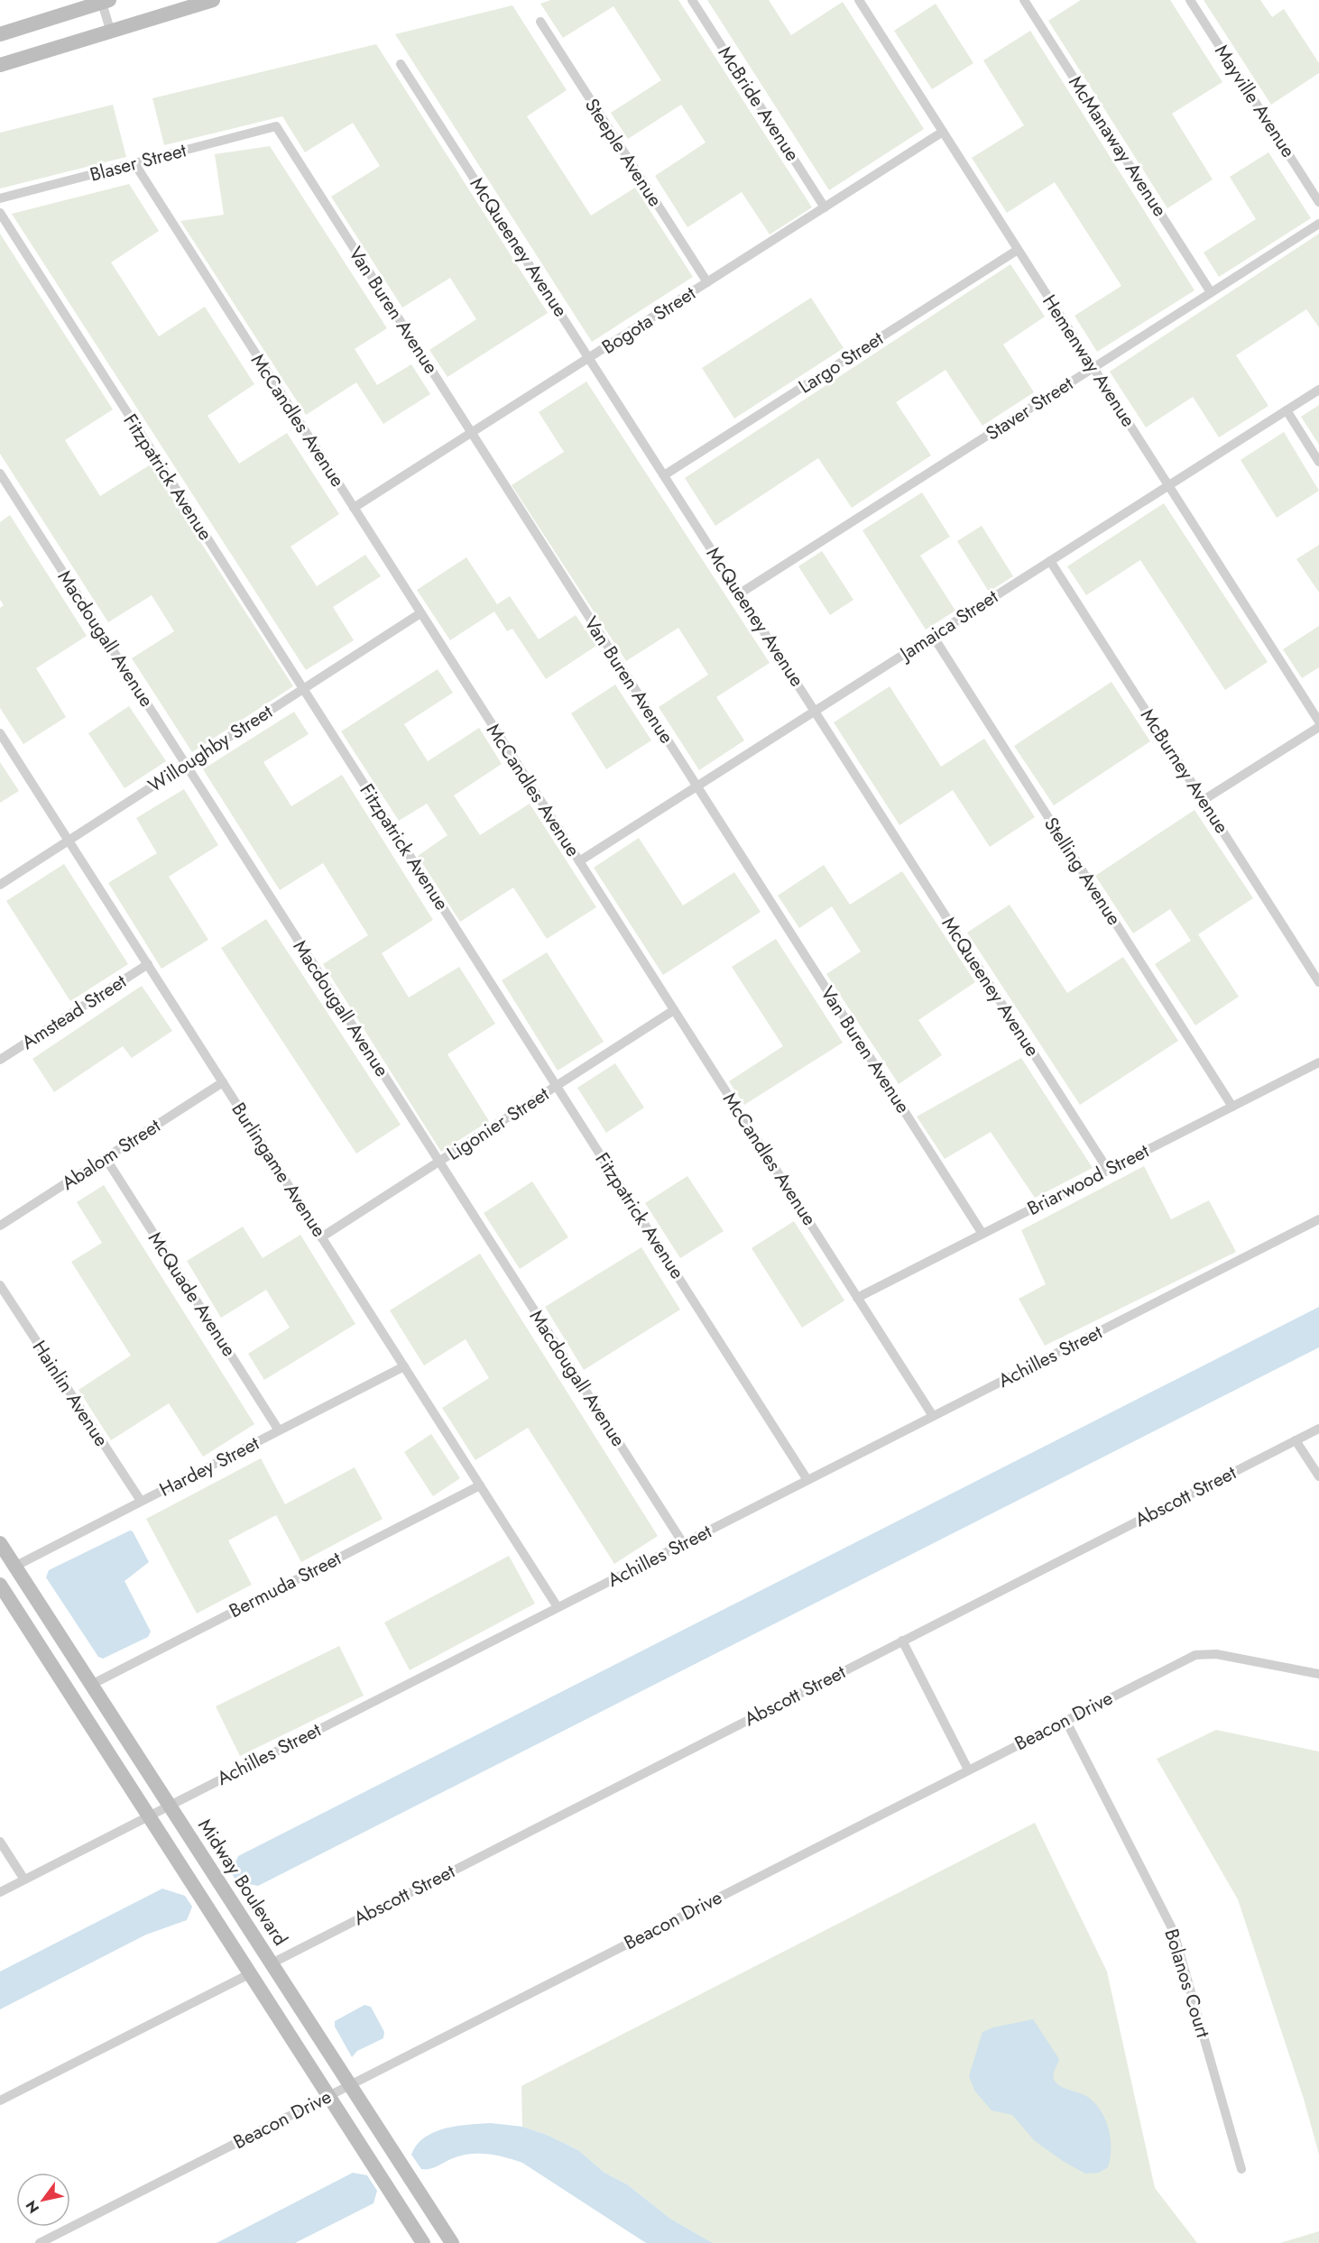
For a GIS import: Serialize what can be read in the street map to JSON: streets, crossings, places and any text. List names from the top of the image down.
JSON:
{
  "streets": {
    "street": [
      "Mayville Avenue",
      "McBride Avenue",
      "McManaway Avenue",
      "Steeple Avenue",
      "Blaser Street",
      "McQueeney Avenue",
      "Van Buren Avenue",
      "Bogota Street",
      "Hemenway Avenue",
      "Largo Street",
      "Staver Street",
      "McCandles Avenue",
      "Fitzpatrick Avenue",
      "Jamaica Street",
      "Macdougall Avenue",
      "Willoughby Street",
      "McBurney Avenue",
      "Stelling Avenue",
      "Amstead Street",
      "Ligonier Street",
      "Abalom Street",
      "Burlingame Avenue",
      "Briarwood Street",
      "McQuade Avenue",
      "Achilles Street",
      "Hainlin Avenue",
      "Hardey Street",
      "Abscott Street",
      "Bermuda Street",
      "Beacon Drive",
      "Midway Boulevard",
      "Bolanos Court"
    ]
  },
  "crossings": [
    ["McBride Avenue", "Bogota Street"],
    ["McManaway Avenue", "Staver Street"],
    ["Steeple Avenue", "Bogota Street"],
    ["Blaser Street", "Van Buren Avenue"],
    ["Blaser Street", "McCandles Avenue"],
    ["McQueeney Avenue", "Bogota Street"],
    ["McQueeney Avenue", "Largo Street"],
    ["McQueeney Avenue", "Staver Street"],
    ["McQueeney Avenue", "Jamaica Street"],
    ["McQueeney Avenue", "Briarwood Street"],
    ["Van Buren Avenue", "Bogota Street"],
    ["Van Buren Avenue", "Jamaica Street"],
    ["Van Buren Avenue", "Briarwood Street"],
    ["Bogota Street", "Hemenway Avenue"],
    ["Bogota Street", "McCandles Avenue"],
    ["Hemenway Avenue", "Largo Street"],
    ["Hemenway Avenue", "Staver Street"],
    ["Hemenway Avenue", "Jamaica Street"],
    ["McCandles Avenue", "Jamaica Street"],
    ["McCandles Avenue", "Willoughby Street"],
    ["McCandles Avenue", "Ligonier Street"],
    ["McCandles Avenue", "Briarwood Street"],
    ["McCandles Avenue", "Achilles Street"],
    ["Fitzpatrick Avenue", "Willoughby Street"],
    ["Fitzpatrick Avenue", "Ligonier Street"],
    ["Fitzpatrick Avenue", "Achilles Street"],
    ["Jamaica Street", "McBurney Avenue"],
    ["Jamaica Street", "Stelling Avenue"],
    ["Macdougall Avenue", "Willoughby Street"],
    ["Macdougall Avenue", "Ligonier Street"],
    ["Macdougall Avenue", "Achilles Street"],
    ["Willoughby Street", "Burlingame Avenue"],
    ["Stelling Avenue", "Briarwood Street"],
    ["Amstead Street", "Burlingame Avenue"],
    ["Ligonier Street", "Burlingame Avenue"],
    ["Abalom Street", "Burlingame Avenue"],
    ["Abalom Street", "McQuade Avenue"],
    ["Burlingame Avenue", "Achilles Street"],
    ["Burlingame Avenue", "Hardey Street"],
    ["Burlingame Avenue", "Bermuda Street"],
    ["McQuade Avenue", "Hardey Street"],
    ["Achilles Street", "Midway Boulevard"],
    ["Hainlin Avenue", "Hardey Street"],
    ["Hardey Street", "Midway Boulevard"],
    ["Abscott Street", "Midway Boulevard"],
    ["Bermuda Street", "Midway Boulevard"],
    ["Beacon Drive", "Midway Boulevard"],
    ["Beacon Drive", "Bolanos Court"]
  ],
  "north": "bottom left"
}
